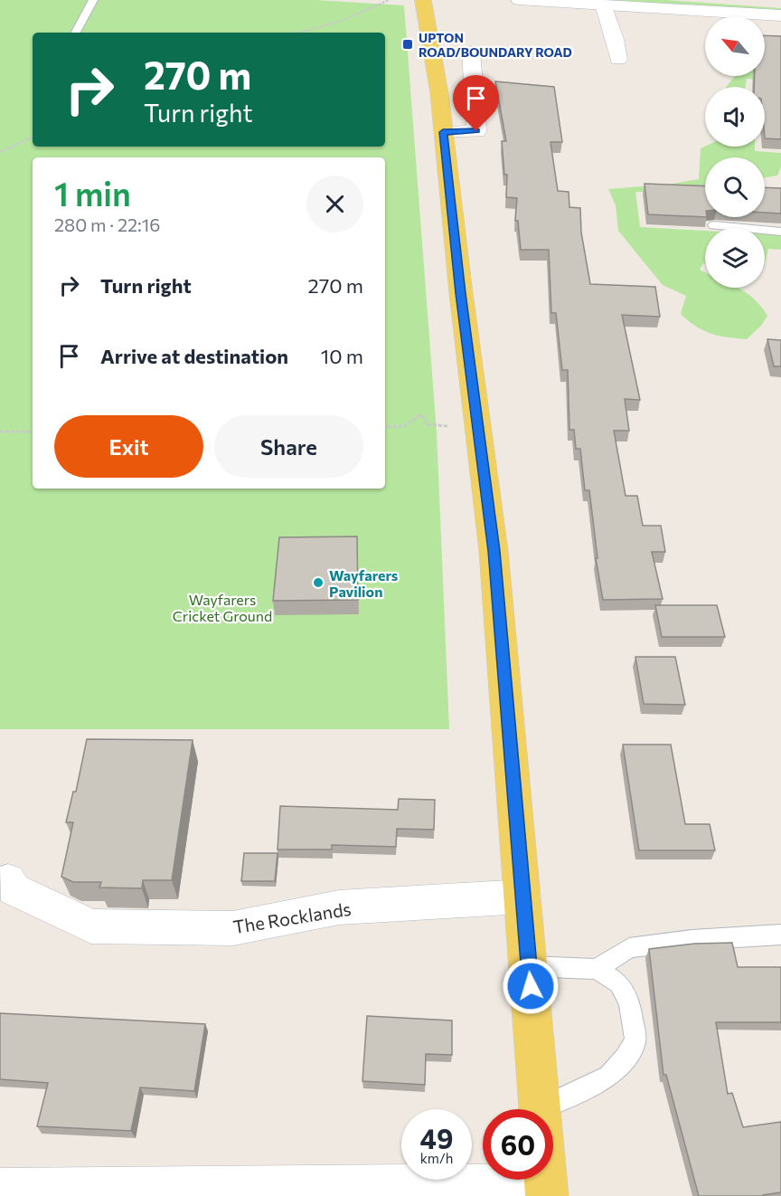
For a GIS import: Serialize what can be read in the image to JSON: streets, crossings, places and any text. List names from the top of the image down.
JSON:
{
  "streets": {
    "street": ["The Rocklands"]
  },
  "parks": ["Wayfarers Cricket Ground"],
  "places": {
    "transit": ["UPTON ROAD/BOUNDARY ROAD"],
    "other": ["Wayfarers Pavilion"]
  },
  "north": "top left",
  "page": {
    "turn": ["270 m", "Turn right"],
    "heading": ["1 min", "280 m · 22:16"],
    "list": [
      {
        "name": "Turn right",
        "value": "270 m"
      },
      {
        "name": "Arrive at destination",
        "value": "10 m"
      }
    ],
    "buttons": ["Exit", "Share"],
    "speed": "49 km/h",
    "limit": "60"
  }
}
